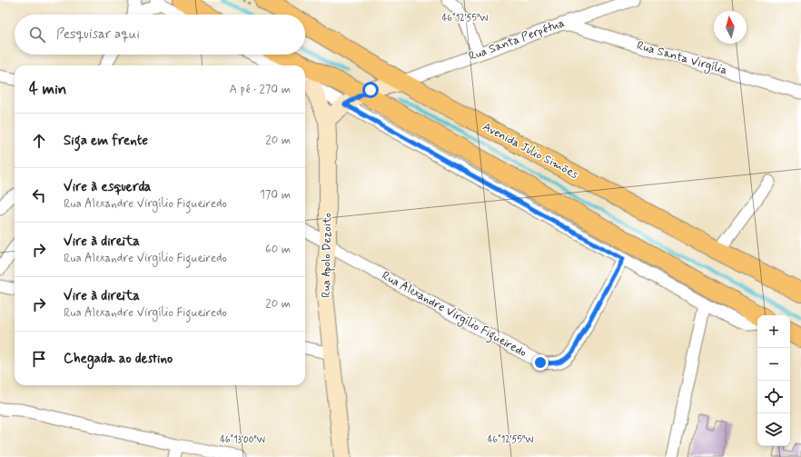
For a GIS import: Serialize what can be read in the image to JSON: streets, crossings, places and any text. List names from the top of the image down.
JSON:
{
  "streets": {
    "main road": ["Avenida Julio Simões"],
    "street": [
      "Rua Santa Perpétua",
      "Rua Santa Virgília",
      "Rua Apolo Dezoito",
      "Rua Alexandre Virgílio Figueiredo"
    ]
  },
  "crossings": [
    ["Rua Santa Perpétua", "Rua Santa Virgília"],
    ["Rua Santa Perpétua", "Avenida Julio Simões"],
    ["Rua Apolo Dezoito", "Rua Alexandre Virgílio Figueiredo"]
  ],
  "north": "top",
  "page": {
    "search": "Pesquisar aqui",
    "heading": ["4 min", "A pé · 270 m"],
    "list": [
      ["Siga em frente", "20 m"],
      ["Vire à esquerda", "Rua Alexandre Virgílio Figueiredo", "170 m"],
      ["Vire à direita", "Rua Alexandre Virgílio Figueiredo", "60 m"],
      ["Vire à direita", "Rua Alexandre Virgílio Figueiredo", "20 m"],
      "Chegada ao destino"
    ],
    "map_buttons": ["+", "−"]
  },
  "coordinates": ["46°12'55\"W", "46°13'00\"W"]
}
